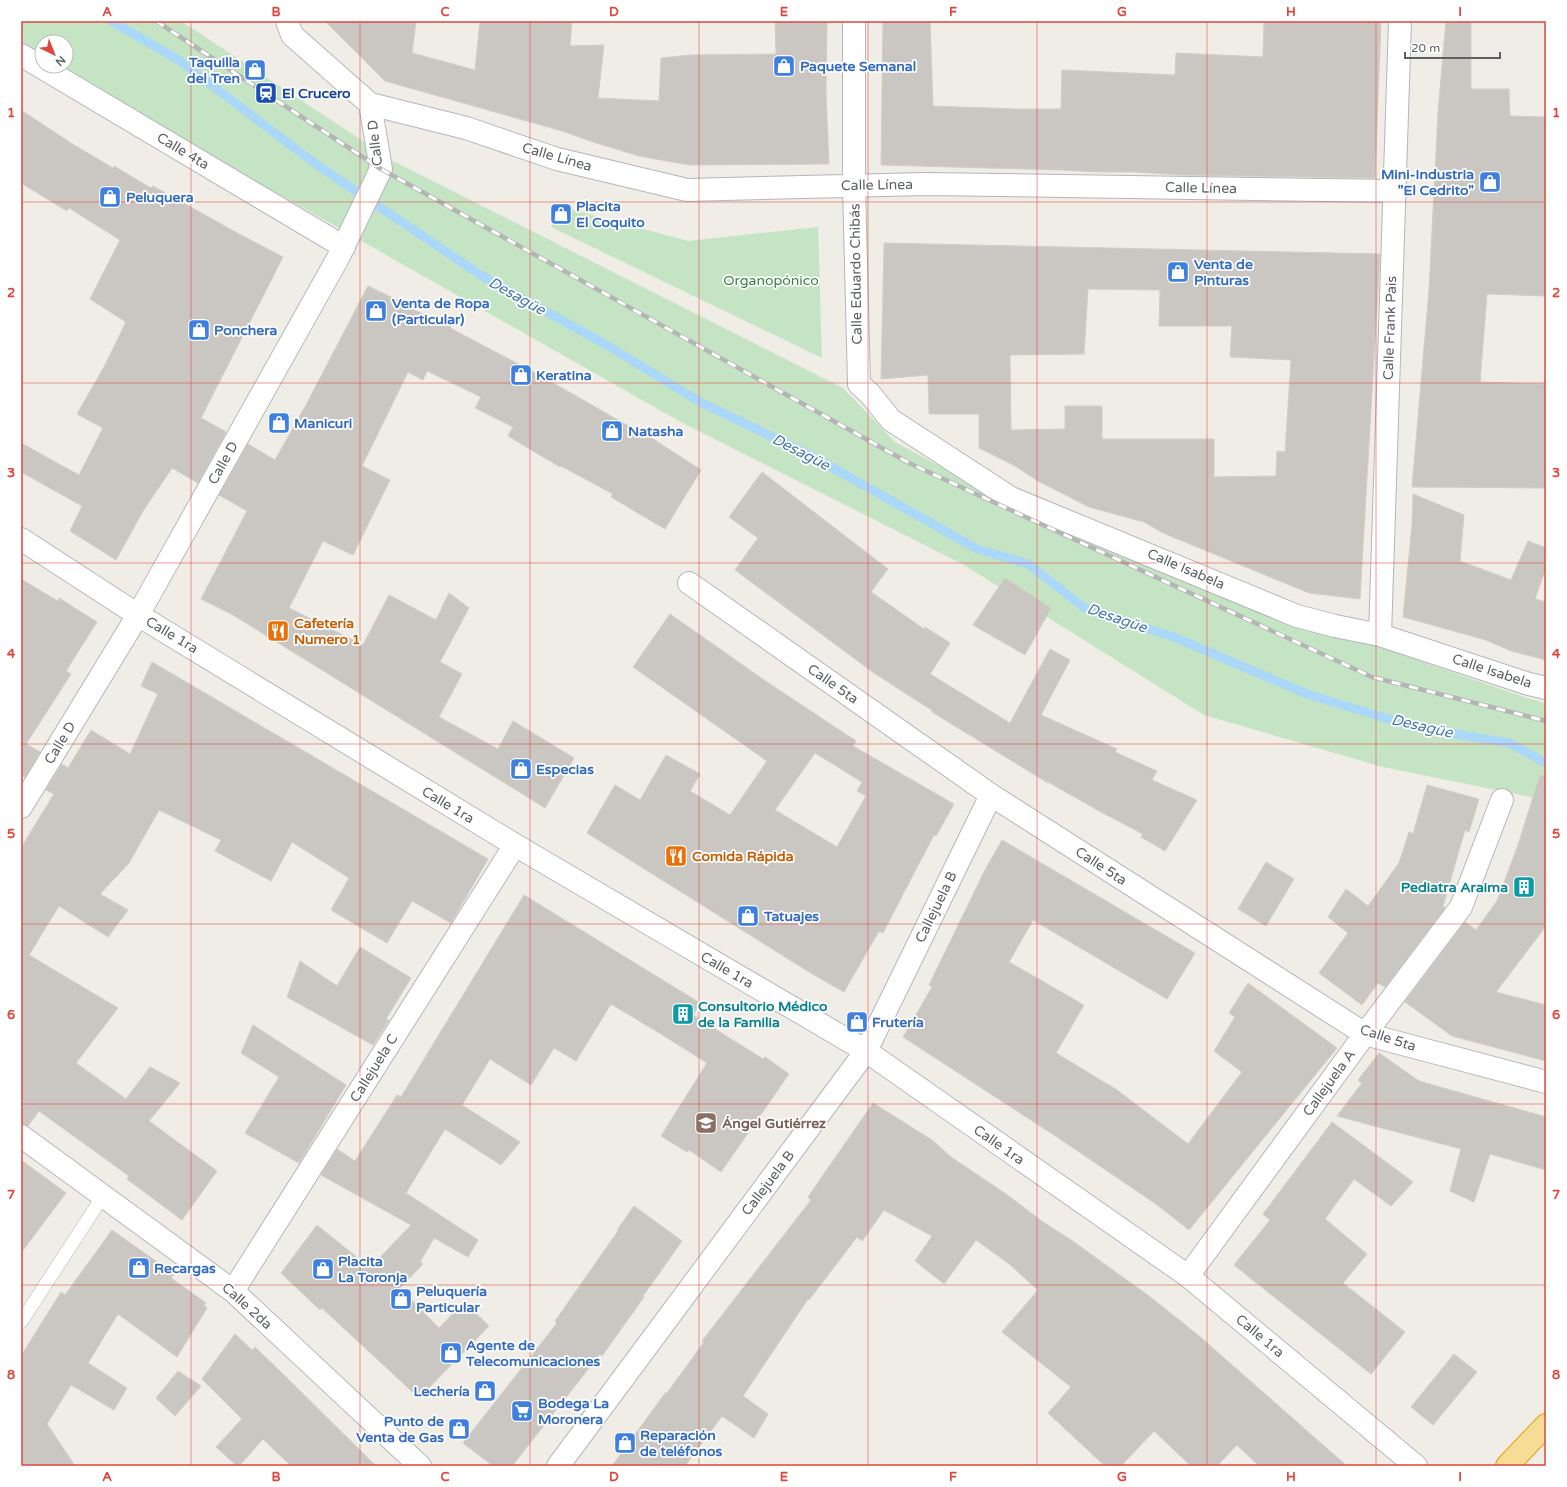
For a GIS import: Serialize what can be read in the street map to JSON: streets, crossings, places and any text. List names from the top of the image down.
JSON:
{
  "streets": {
    "street": [
      "Calle D",
      "Calle 4ta",
      "Calle Línea",
      "Calle Eduardo Chibás",
      "Calle Frank Pais",
      "Calle Isabela",
      "Calle 1ra",
      "Calle 5ta",
      "Callejuela B",
      "Callejuela C",
      "Callejuela A",
      "Calle 2da"
    ]
  },
  "crossings": [
    ["Calle D", "Calle 4ta"],
    ["Calle D", "Calle Línea"],
    ["Calle D", "Calle 1ra"],
    ["Calle Línea", "Calle Eduardo Chibás"],
    ["Calle Línea", "Calle Frank Pais"],
    ["Calle Eduardo Chibás", "Calle Isabela"],
    ["Calle Frank Pais", "Calle Isabela"],
    ["Calle 1ra", "Callejuela B"],
    ["Calle 1ra", "Callejuela C"],
    ["Calle 1ra", "Callejuela A"],
    ["Calle 5ta", "Callejuela B"],
    ["Calle 5ta", "Callejuela A"],
    ["Callejuela C", "Calle 2da"]
  ],
  "water": ["Desagüe"],
  "parks": ["Organopónico"],
  "places": {
    "shop": [
      "Paquete Semanal",
      "Taquilla del Tren",
      "Mini-Industria \"El Cedrito\"",
      "Peluquera",
      "Placita El Coquito",
      "Venta de Pinturas",
      "Venta de Ropa (Particular)",
      "Ponchera",
      "Keratina",
      "Manicuri",
      "Natasha",
      "Especias",
      "Tatuajes",
      "Frutería",
      "Recargas",
      "Placita La Toronja",
      "Peluquería Particular",
      "Agente de Telecomunicaciones",
      "Lechería",
      "Punto de Venta de Gas",
      "Reparación de teléfonos"
    ],
    "station": ["El Crucero"],
    "restaurant": ["Cafetería Numero 1", "Comida Rápida"],
    "building": ["Pediatra Araima", "Consultorio Médico de la Familia"],
    "school or university": ["Ángel Gutiérrez"],
    "supermarket": ["Bodega La Moronera"]
  },
  "scale_bar": "20 m",
  "north": "bottom right",
  "grid": {
    "columns": [
      "A",
      "B",
      "C",
      "D",
      "E",
      "F",
      "G",
      "H",
      "I"
    ],
    "rows": [
      "1",
      "2",
      "3",
      "4",
      "5",
      "6",
      "7",
      "8"
    ]
  }
}
